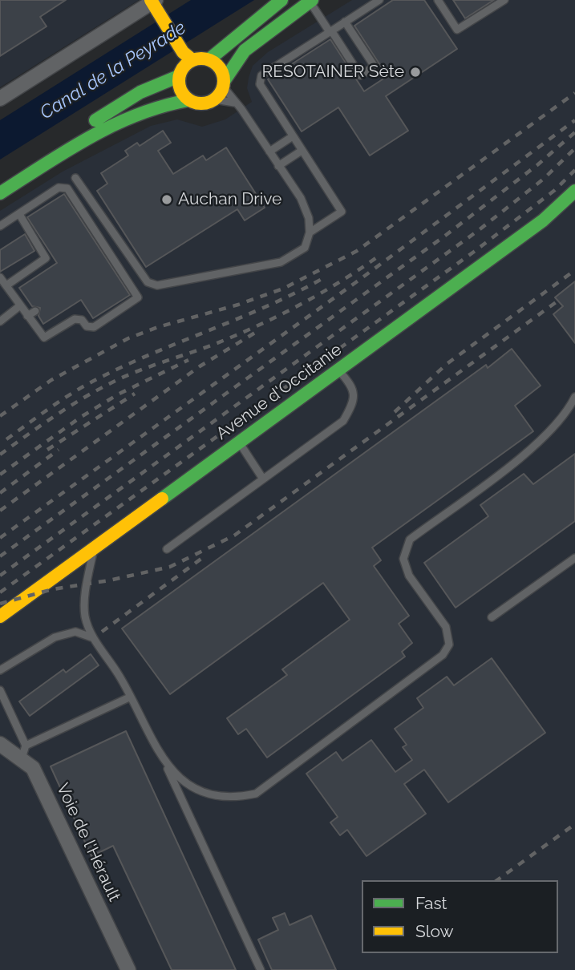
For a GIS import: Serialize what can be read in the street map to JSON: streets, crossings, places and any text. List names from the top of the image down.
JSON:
{
  "streets": {
    "main road": ["Avenue d'Occitanie"],
    "street": ["Voie de l'Hérault"]
  },
  "water": ["Canal de la Peyrade"],
  "places": ["RESOTAINER Sète", "Auchan Drive"],
  "legend": ["Fast", "Slow"]
}
